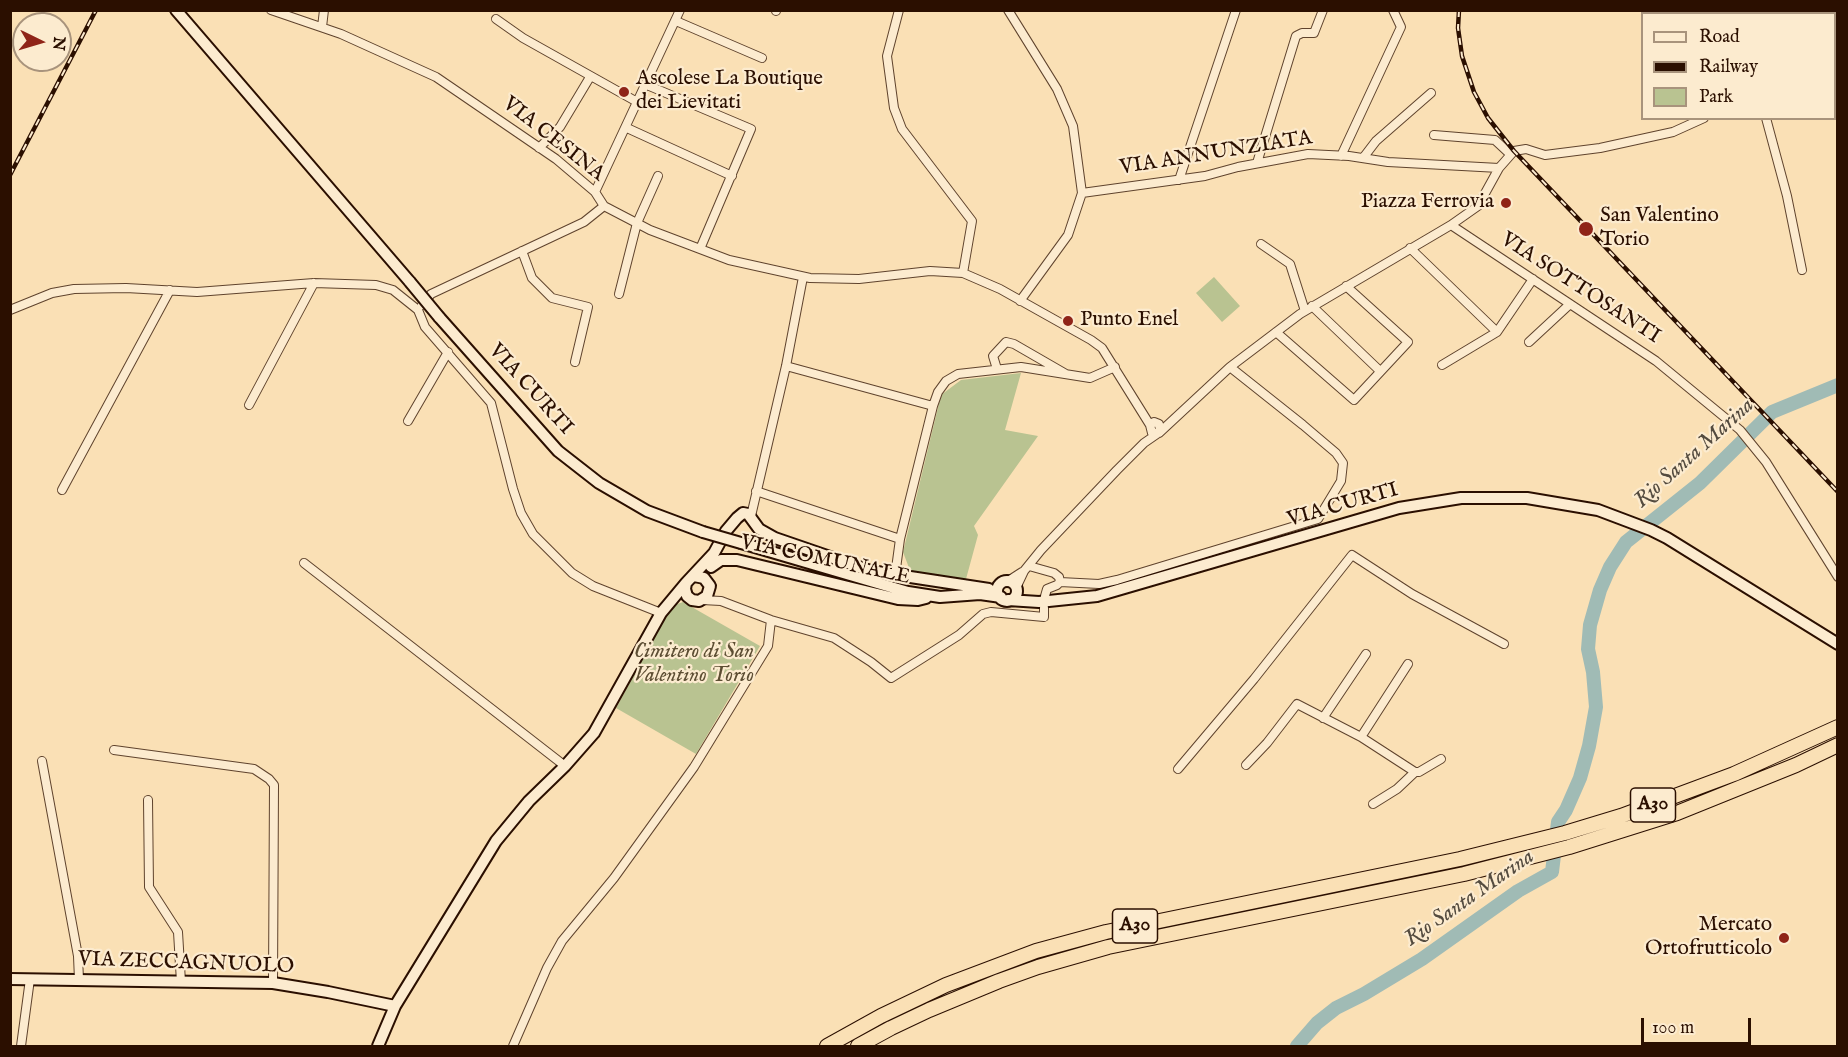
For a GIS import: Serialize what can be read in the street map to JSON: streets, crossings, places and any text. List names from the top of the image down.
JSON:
{
  "streets": {
    "highway": ["A30"],
    "main road": ["VIA CURTI", "VIA COMUNALE", "VIA ZECCAGNUOLO"],
    "street": ["VIA CESINA", "VIA ANNUNZIATA", "VIA SOTTOSANTI"]
  },
  "crossings": [
    ["VIA CURTI", "VIA COMUNALE"],
    ["VIA COMUNALE", "VIA ZECCAGNUOLO"]
  ],
  "water": ["Rio Santa Marina"],
  "parks": ["Cimitero di San Valentino Torio"],
  "places": [
    "Ascolese La Boutique dei Lievitati",
    "Piazza Ferrovia",
    "San Valentino Torio",
    "Punto Enel",
    "Mercato Ortofrutticolo"
  ],
  "legend": ["Road", "Railway", "Park"],
  "scale_bar": "100 m",
  "north": "right"
}
